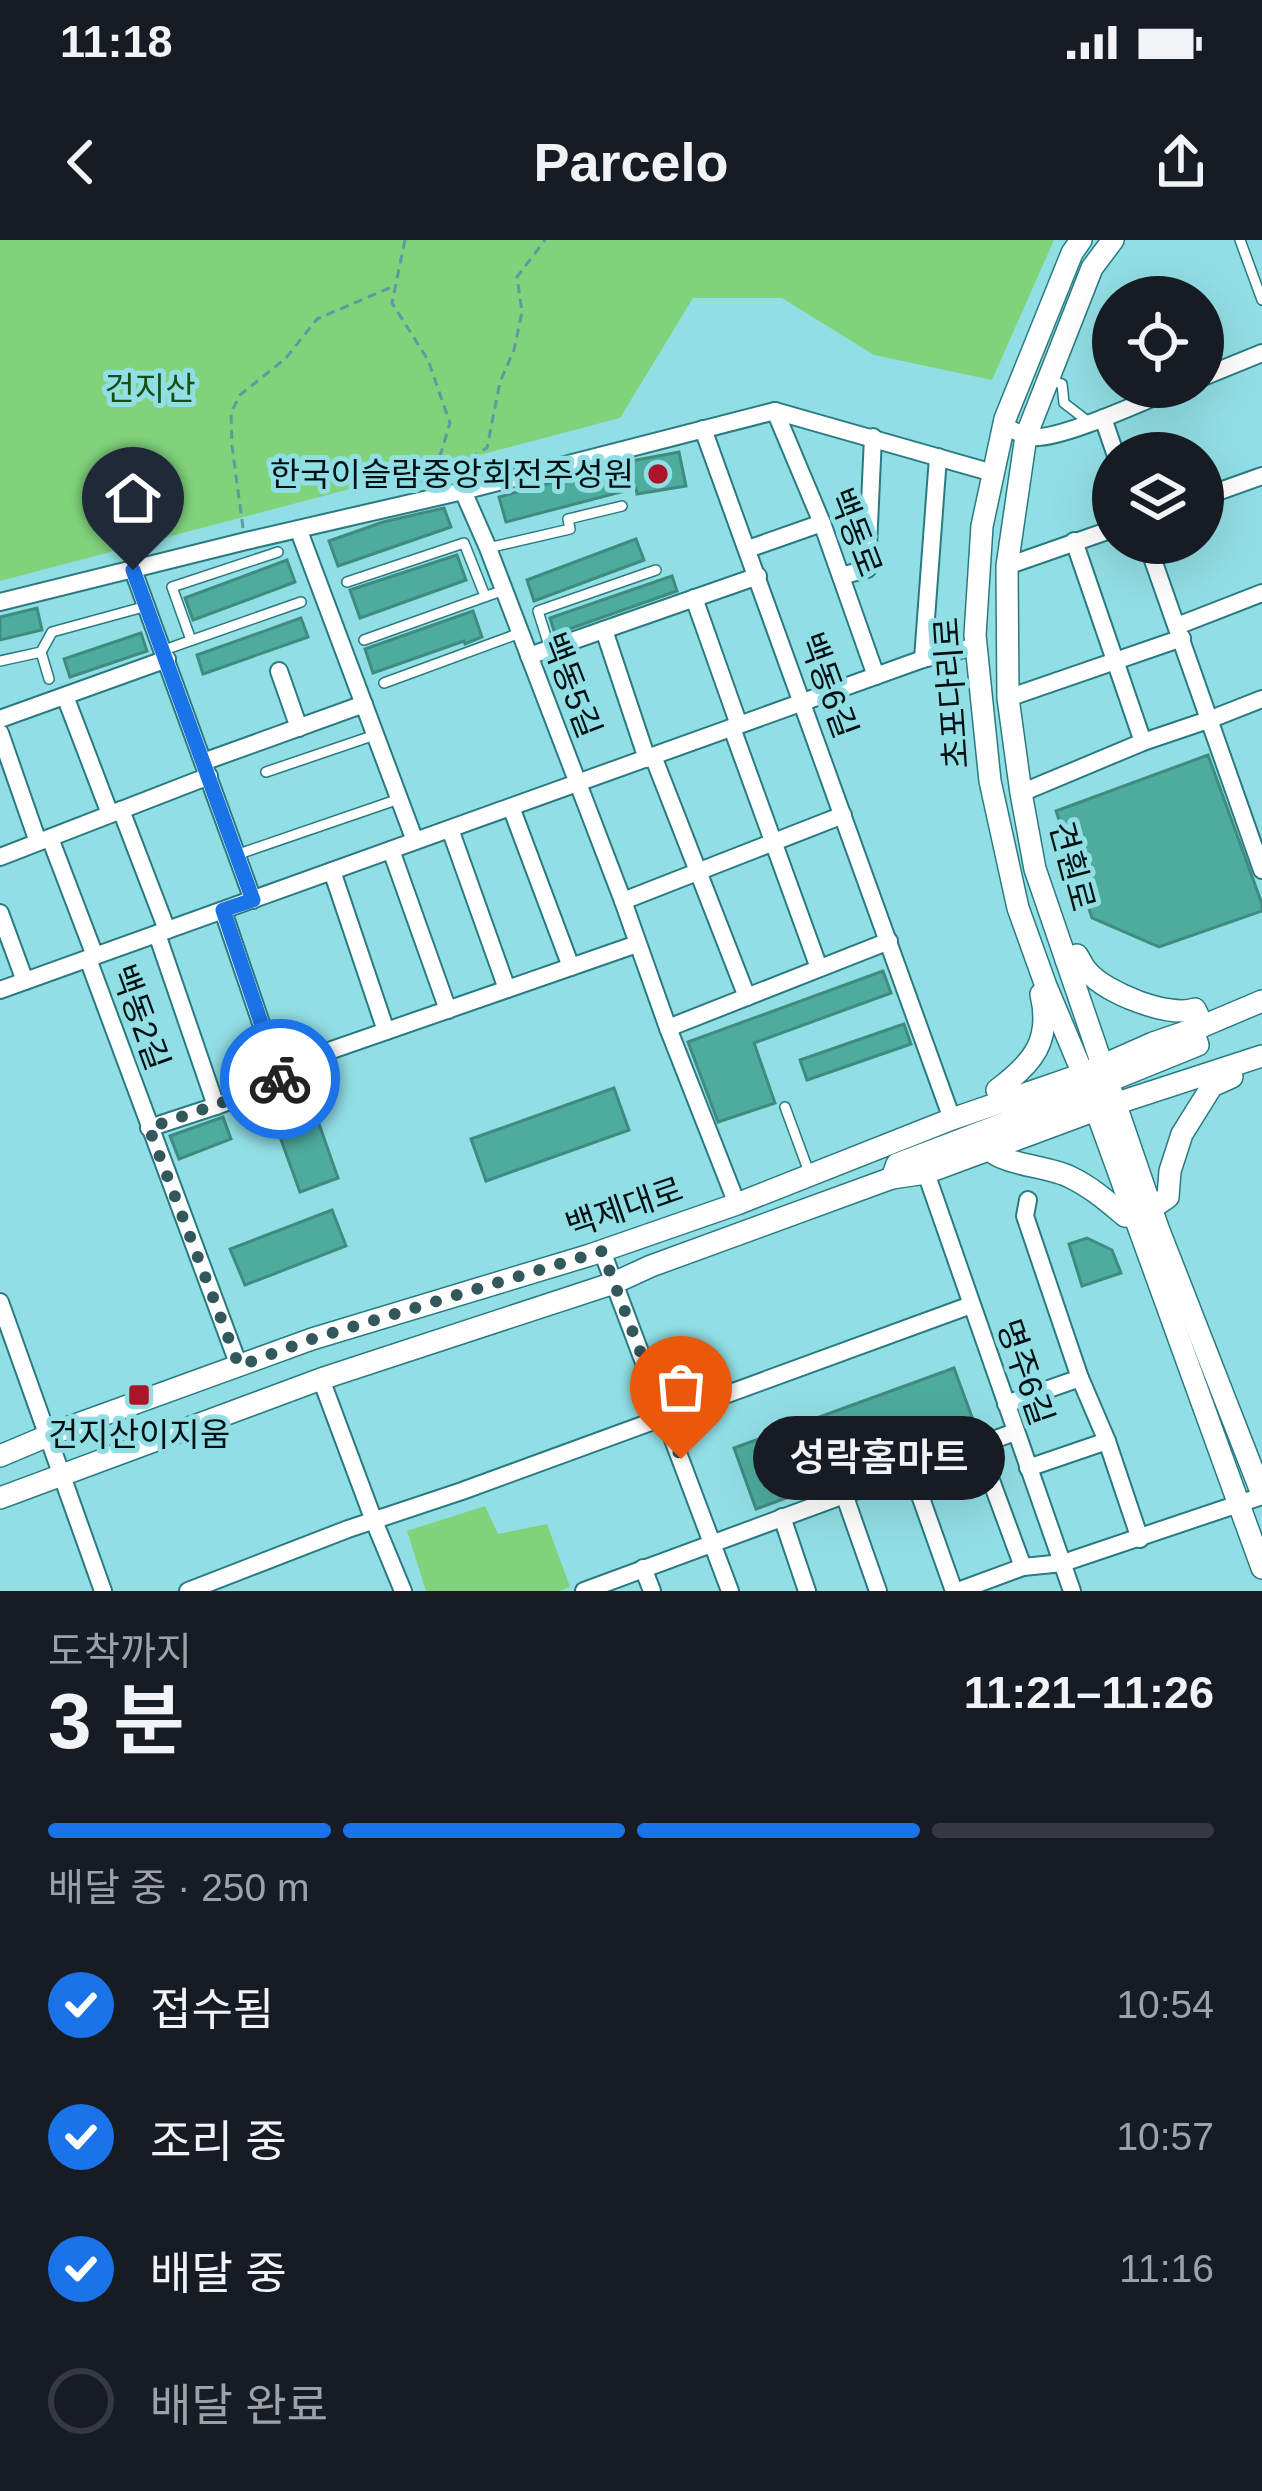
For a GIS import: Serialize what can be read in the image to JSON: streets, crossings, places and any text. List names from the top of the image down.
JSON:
{
  "streets": {
    "street": [
      "백동로",
      "백동5길",
      "백동6길",
      "초포다리로",
      "견훤로",
      "백동2길",
      "백제대로",
      "명주6길"
    ]
  },
  "crossings": [
    ["백동5길", "백제대로"],
    ["백동6길", "백제대로"],
    ["초포다리로", "견훤로"],
    ["초포다리로", "백제대로"],
    ["견훤로", "백제대로"],
    ["백동2길", "백제대로"],
    ["백제대로", "명주6길"]
  ],
  "parks": ["건지산"],
  "places": {
    "other": ["한국이슬람중앙회전주성원", "성락홈마트"],
    "transit": ["건지산이지움"]
  },
  "page": {
    "status": "11:18",
    "header": "Parcelo",
    "bubble": "성락홈마트",
    "heading": ["3 분", "도착까지", "11:21–11:26"],
    "bar": "배달 중 · 250 m",
    "list": [
      ["접수됨", "10:54"],
      ["조리 중", "10:57"],
      ["배달 중", "11:16"],
      "배달 완료"
    ]
  }
}
